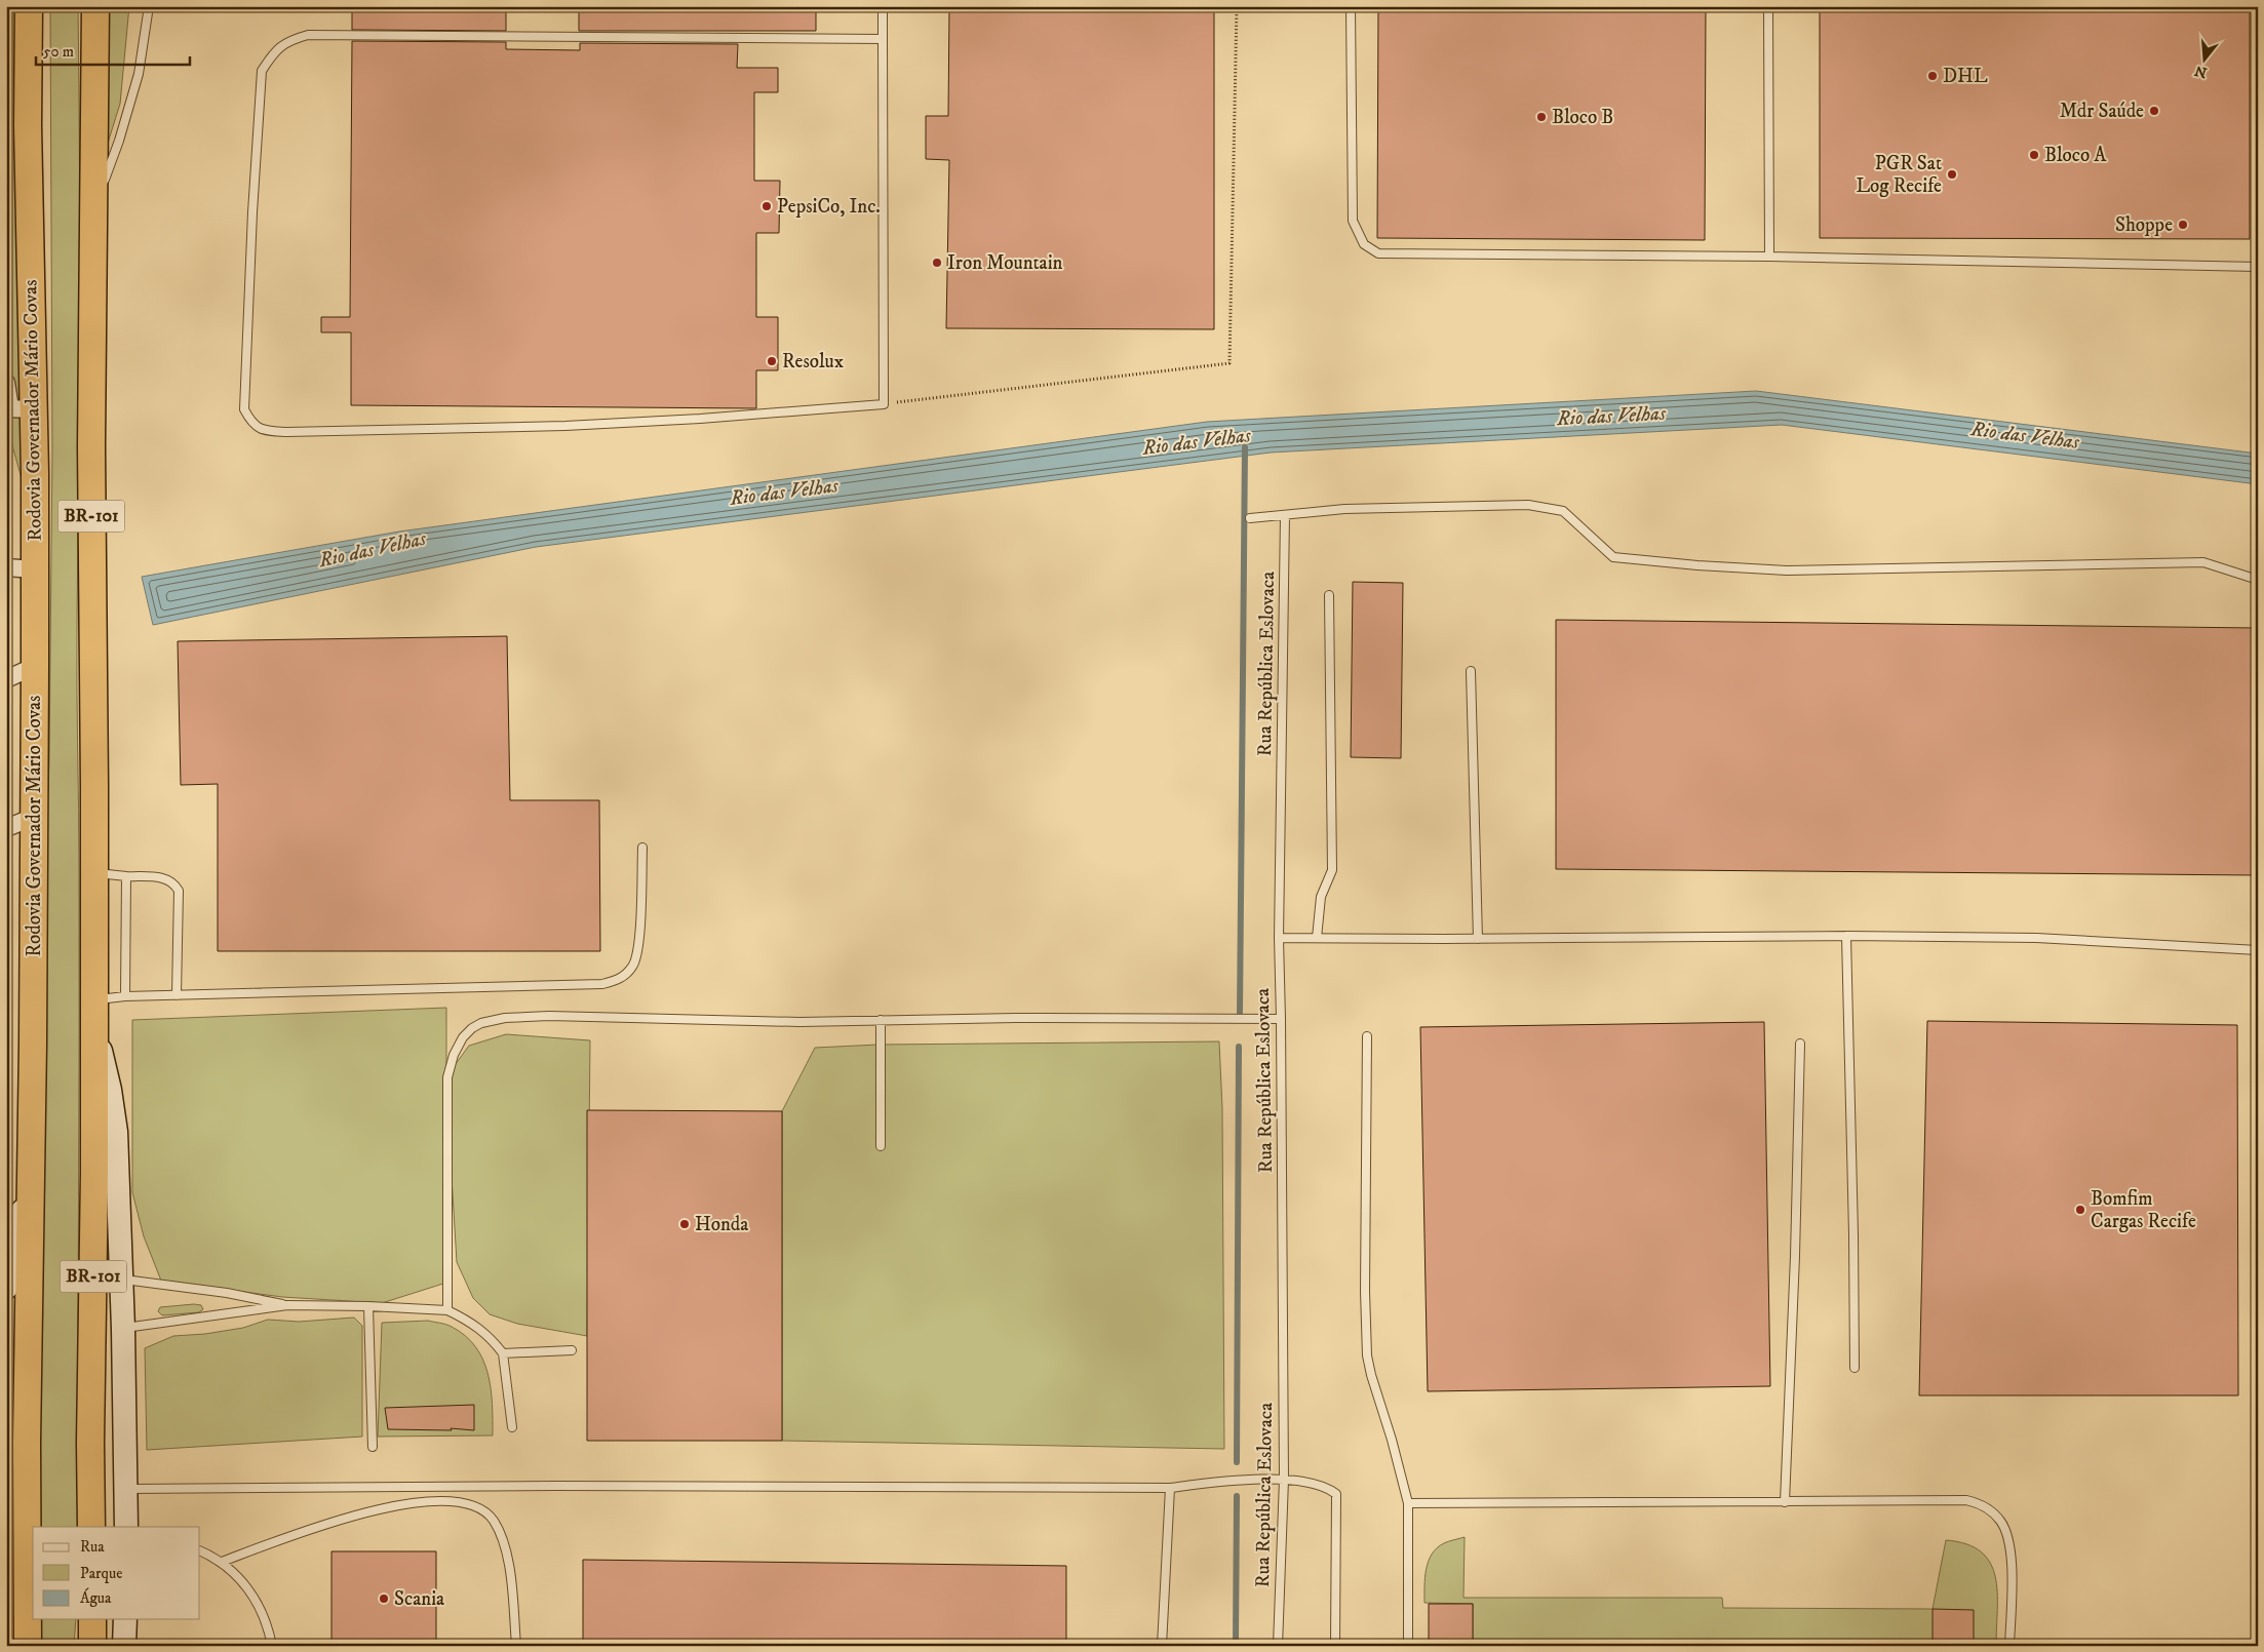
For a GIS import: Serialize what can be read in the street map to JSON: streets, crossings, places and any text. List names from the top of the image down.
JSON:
{
  "streets": {
    "highway": ["Rodovia Governador Mário Covas", "BR-101"],
    "lane": ["Rua República Eslovaca"]
  },
  "water": ["Rio das Velhas"],
  "places": [
    "DHL",
    "Mdr Saúde",
    "Bloco B",
    "Bloco A",
    "PGR Sat Log Recife",
    "PepsiCo, Inc.",
    "Shoppe",
    "Iron Mountain",
    "Resolux",
    "Bomfim Cargas Recife",
    "Honda",
    "Scania"
  ],
  "legend": ["Rua", "Parque", "Água"],
  "scale_bar": "50 m",
  "north": "bottom"
}
